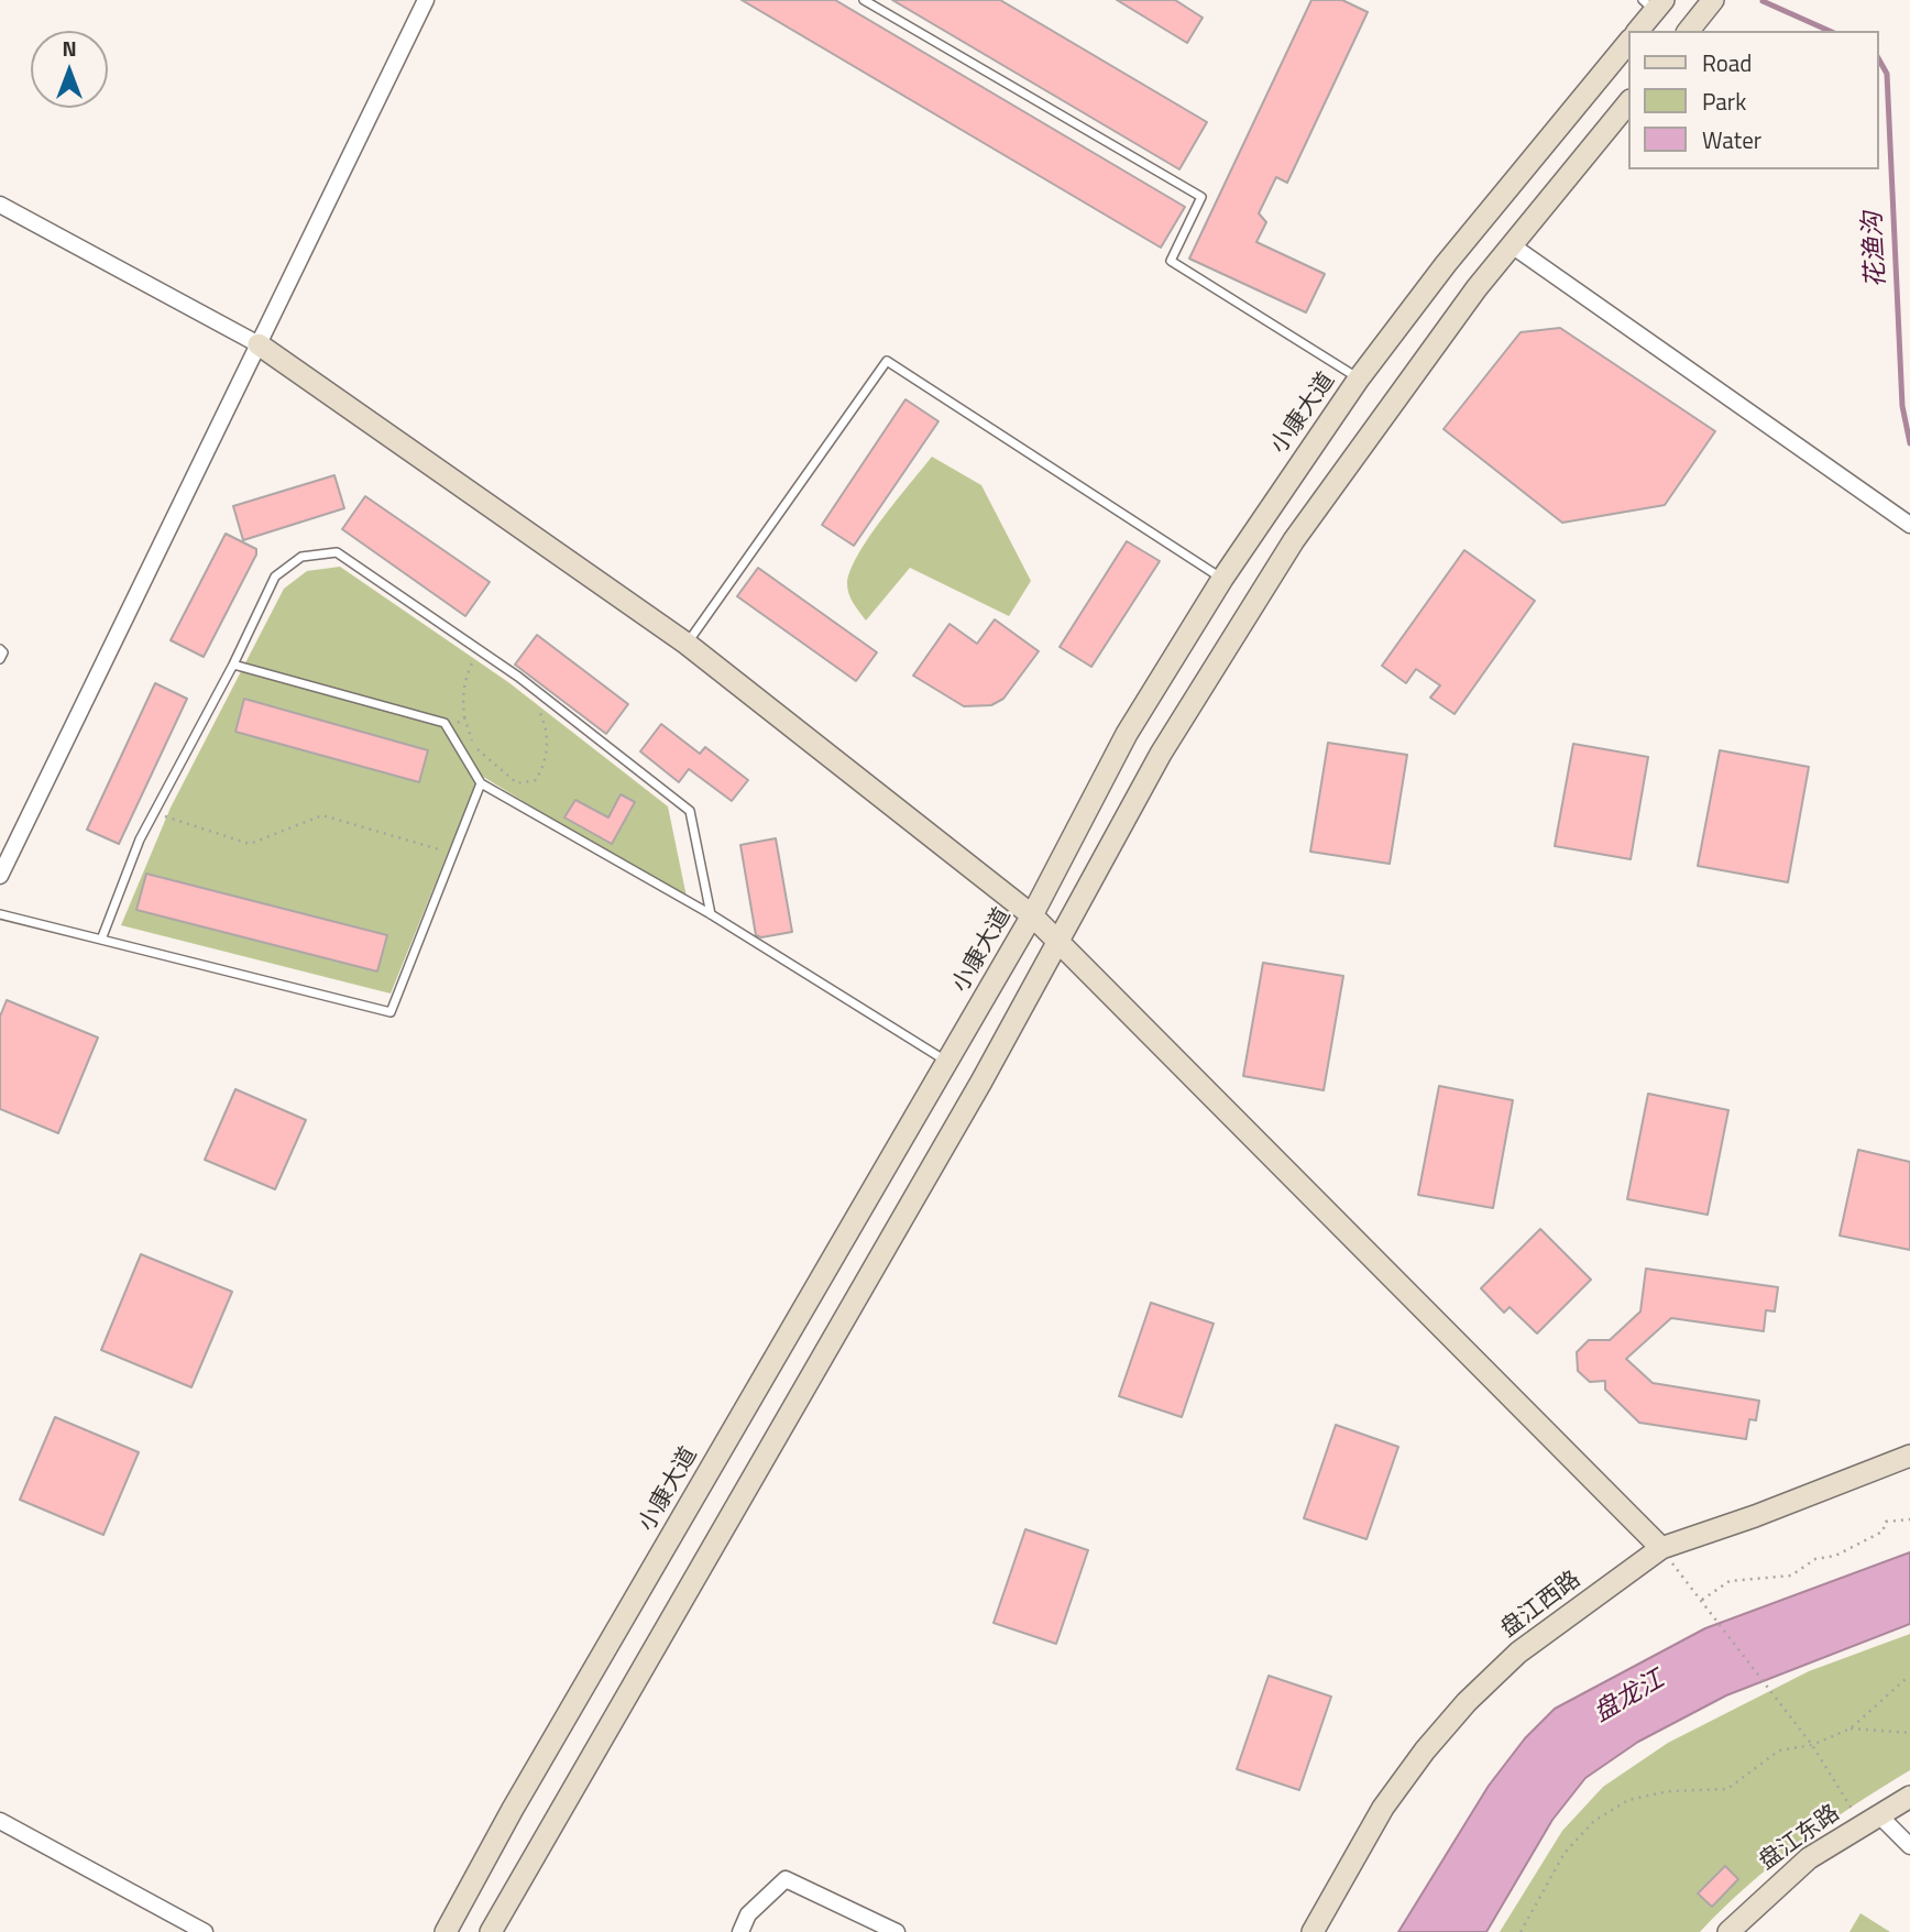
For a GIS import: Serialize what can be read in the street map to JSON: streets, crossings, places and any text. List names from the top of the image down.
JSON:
{
  "streets": {
    "main road": ["小康大道", "盘江西路", "盘江东路"]
  },
  "water": ["花渔沟", "盘龙江"],
  "legend": ["Road", "Park", "Water"],
  "north": "top"
}
